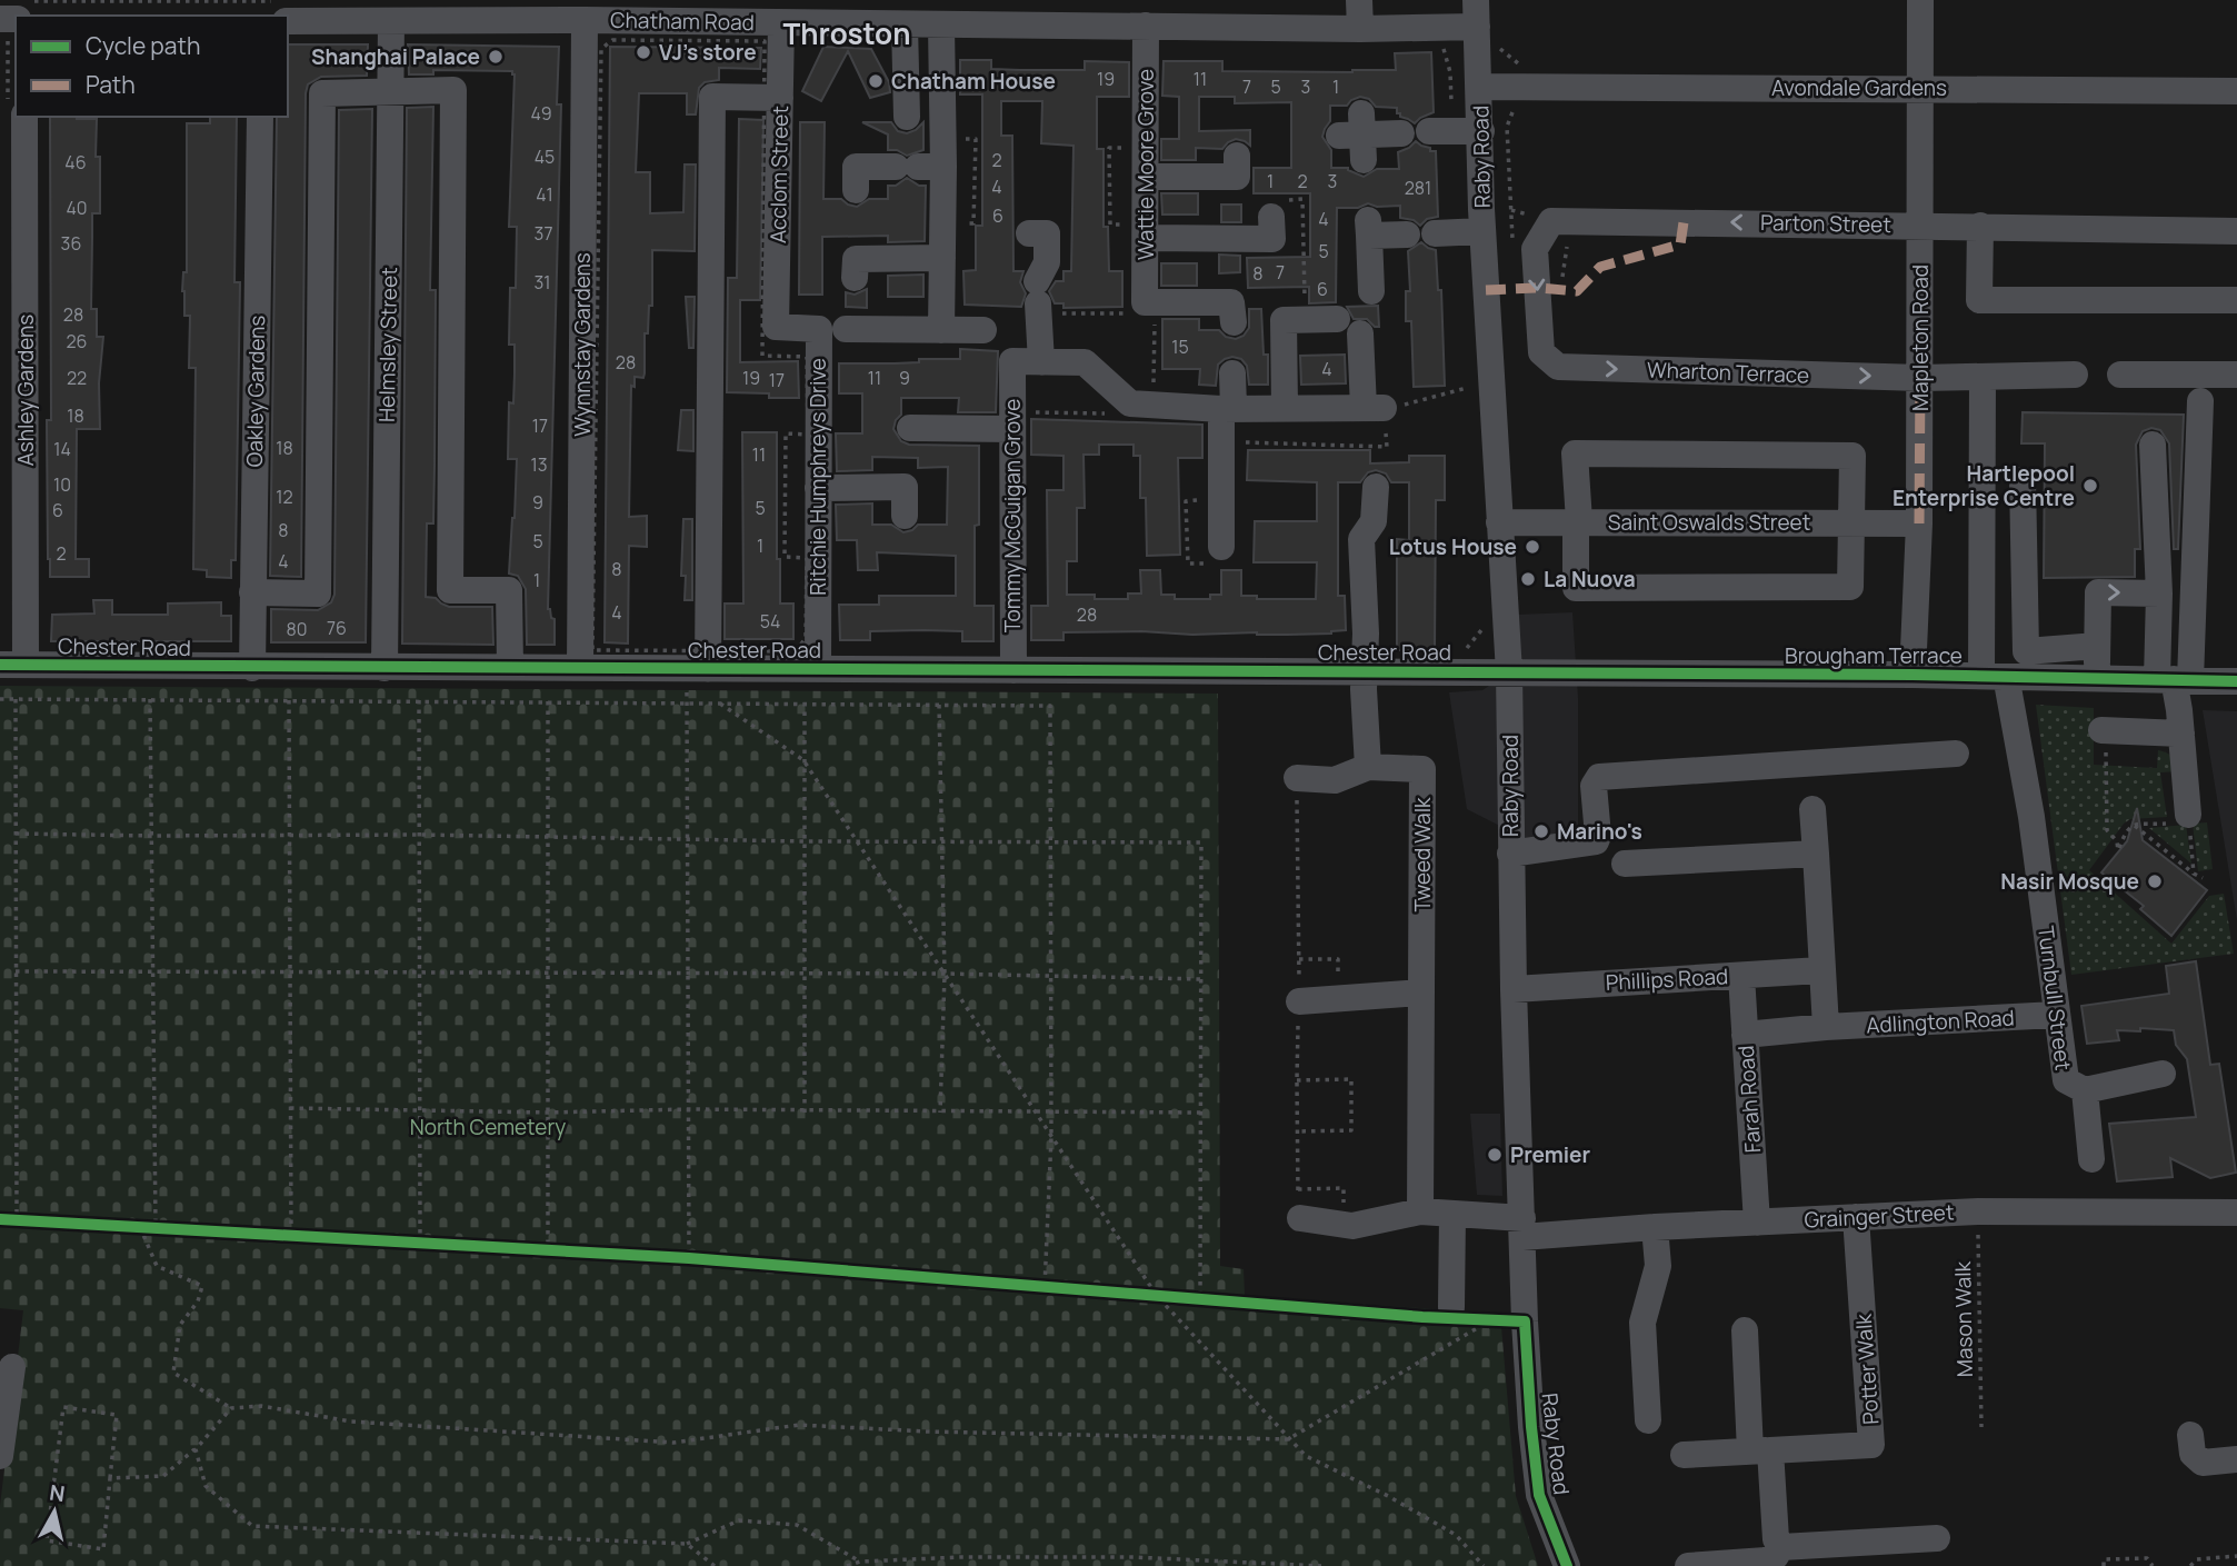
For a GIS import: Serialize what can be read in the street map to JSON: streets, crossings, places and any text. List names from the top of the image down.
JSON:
{
  "streets": {
    "street": [
      "Chatham Road",
      "Avondale Gardens",
      "Raby Road",
      "Wattie Moore Grove",
      "Acclom Street",
      "Parton Street",
      "Mapleton Road",
      "Helmsley Street",
      "Wynnstay Gardens",
      "Wharton Terrace",
      "Ashley Gardens",
      "Oakley Gardens",
      "Ritchie Humphreys Drive",
      "Tommy McGuigan Grove",
      "Saint Oswalds Street",
      "Chester Road",
      "Brougham Terrace",
      "Tweed Walk",
      "Phillips Road",
      "Turnbull Street",
      "Adlington Road",
      "Farah Road",
      "Grainger Street",
      "Potter Walk"
    ],
    "path": ["Mason Walk"]
  },
  "crossings": [
    ["Chatham Road", "Raby Road"],
    ["Chatham Road", "Wattie Moore Grove"],
    ["Chatham Road", "Acclom Street"],
    ["Chatham Road", "Helmsley Street"],
    ["Chatham Road", "Wynnstay Gardens"],
    ["Avondale Gardens", "Raby Road"],
    ["Avondale Gardens", "Mapleton Road"],
    ["Raby Road", "Saint Oswalds Street"],
    ["Raby Road", "Chester Road"],
    ["Raby Road", "Brougham Terrace"],
    ["Raby Road", "Phillips Road"],
    ["Raby Road", "Grainger Street"],
    ["Acclom Street", "Ritchie Humphreys Drive"],
    ["Parton Street", "Mapleton Road"],
    ["Parton Street", "Wharton Terrace"],
    ["Mapleton Road", "Wharton Terrace"],
    ["Mapleton Road", "Saint Oswalds Street"],
    ["Mapleton Road", "Brougham Terrace"],
    ["Helmsley Street", "Chester Road"],
    ["Wynnstay Gardens", "Chester Road"],
    ["Ashley Gardens", "Chester Road"],
    ["Oakley Gardens", "Chester Road"],
    ["Ritchie Humphreys Drive", "Chester Road"],
    ["Tommy McGuigan Grove", "Chester Road"],
    ["Chester Road", "Brougham Terrace"],
    ["Tweed Walk", "Grainger Street"],
    ["Phillips Road", "Farah Road"],
    ["Turnbull Street", "Adlington Road"],
    ["Adlington Road", "Farah Road"],
    ["Farah Road", "Grainger Street"],
    ["Grainger Street", "Mason Walk"],
    ["Grainger Street", "Potter Walk"]
  ],
  "one_way": ["Wharton Terrace"],
  "districts": ["Throston"],
  "parks": ["North Cemetery"],
  "places": [
    "VJ's store",
    "Shanghai Palace",
    "Chatham House",
    "Hartlepool Enterprise Centre",
    "Lotus House",
    "La Nuova",
    "Marino's",
    "Nasir Mosque",
    "Premier"
  ],
  "house_numbers": [
    "19",
    "11",
    "7",
    "5",
    "3",
    "1",
    "49",
    "45",
    "2",
    "46",
    "1",
    "2",
    "3",
    "4",
    "281",
    "41",
    "40",
    "6",
    "4",
    "37",
    "36",
    "5",
    "7",
    "8",
    "31",
    "6",
    "28",
    "26",
    "15",
    "28",
    "4",
    "22",
    "19",
    "11",
    "9",
    "17",
    "18",
    "17",
    "18",
    "14",
    "11",
    "13",
    "10",
    "12",
    "9",
    "5",
    "6",
    "8",
    "5",
    "1",
    "2",
    "4",
    "8",
    "1",
    "4",
    "28",
    "54",
    "76",
    "80"
  ],
  "legend": ["Cycle path", "Path"],
  "north": "top"
}
